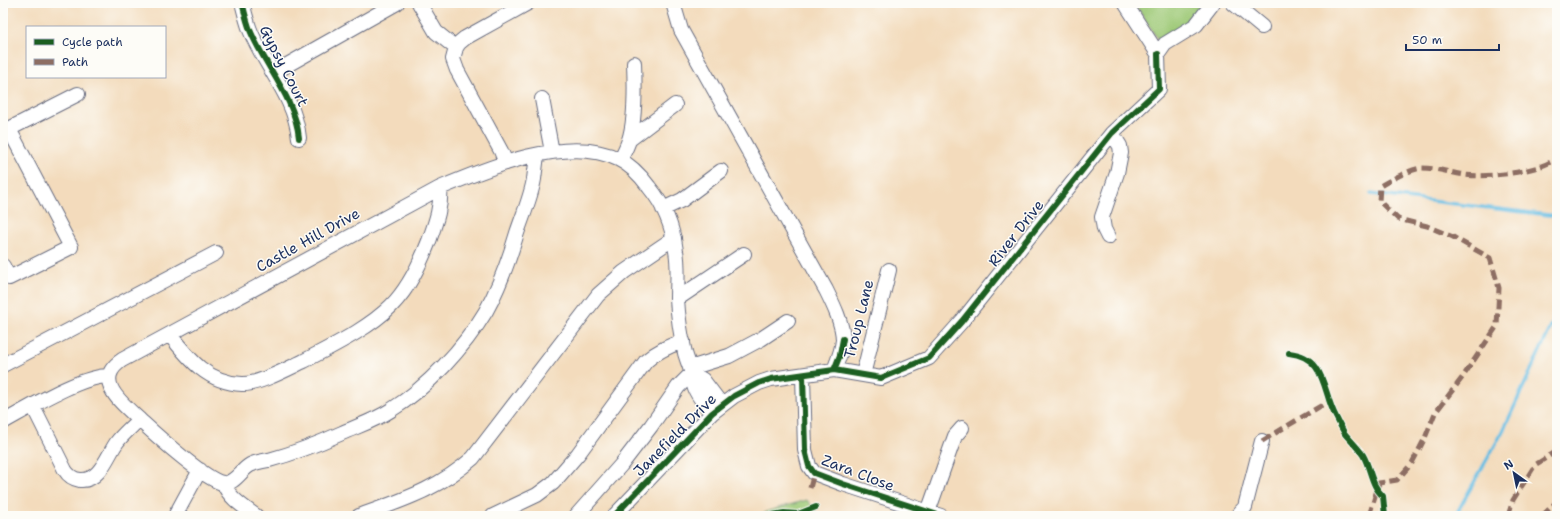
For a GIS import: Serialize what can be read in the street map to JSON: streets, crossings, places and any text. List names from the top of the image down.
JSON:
{
  "streets": {
    "street": [
      "Gypsy Court",
      "River Drive",
      "Castle Hill Drive",
      "Troup Lane",
      "Janefield Drive",
      "Zara Close"
    ]
  },
  "crossings": [
    ["River Drive", "Troup Lane"],
    ["River Drive", "Janefield Drive"],
    ["Janefield Drive", "Zara Close"]
  ],
  "legend": ["Cycle path", "Path"],
  "scale_bar": "50 m",
  "north": "top left"
}
